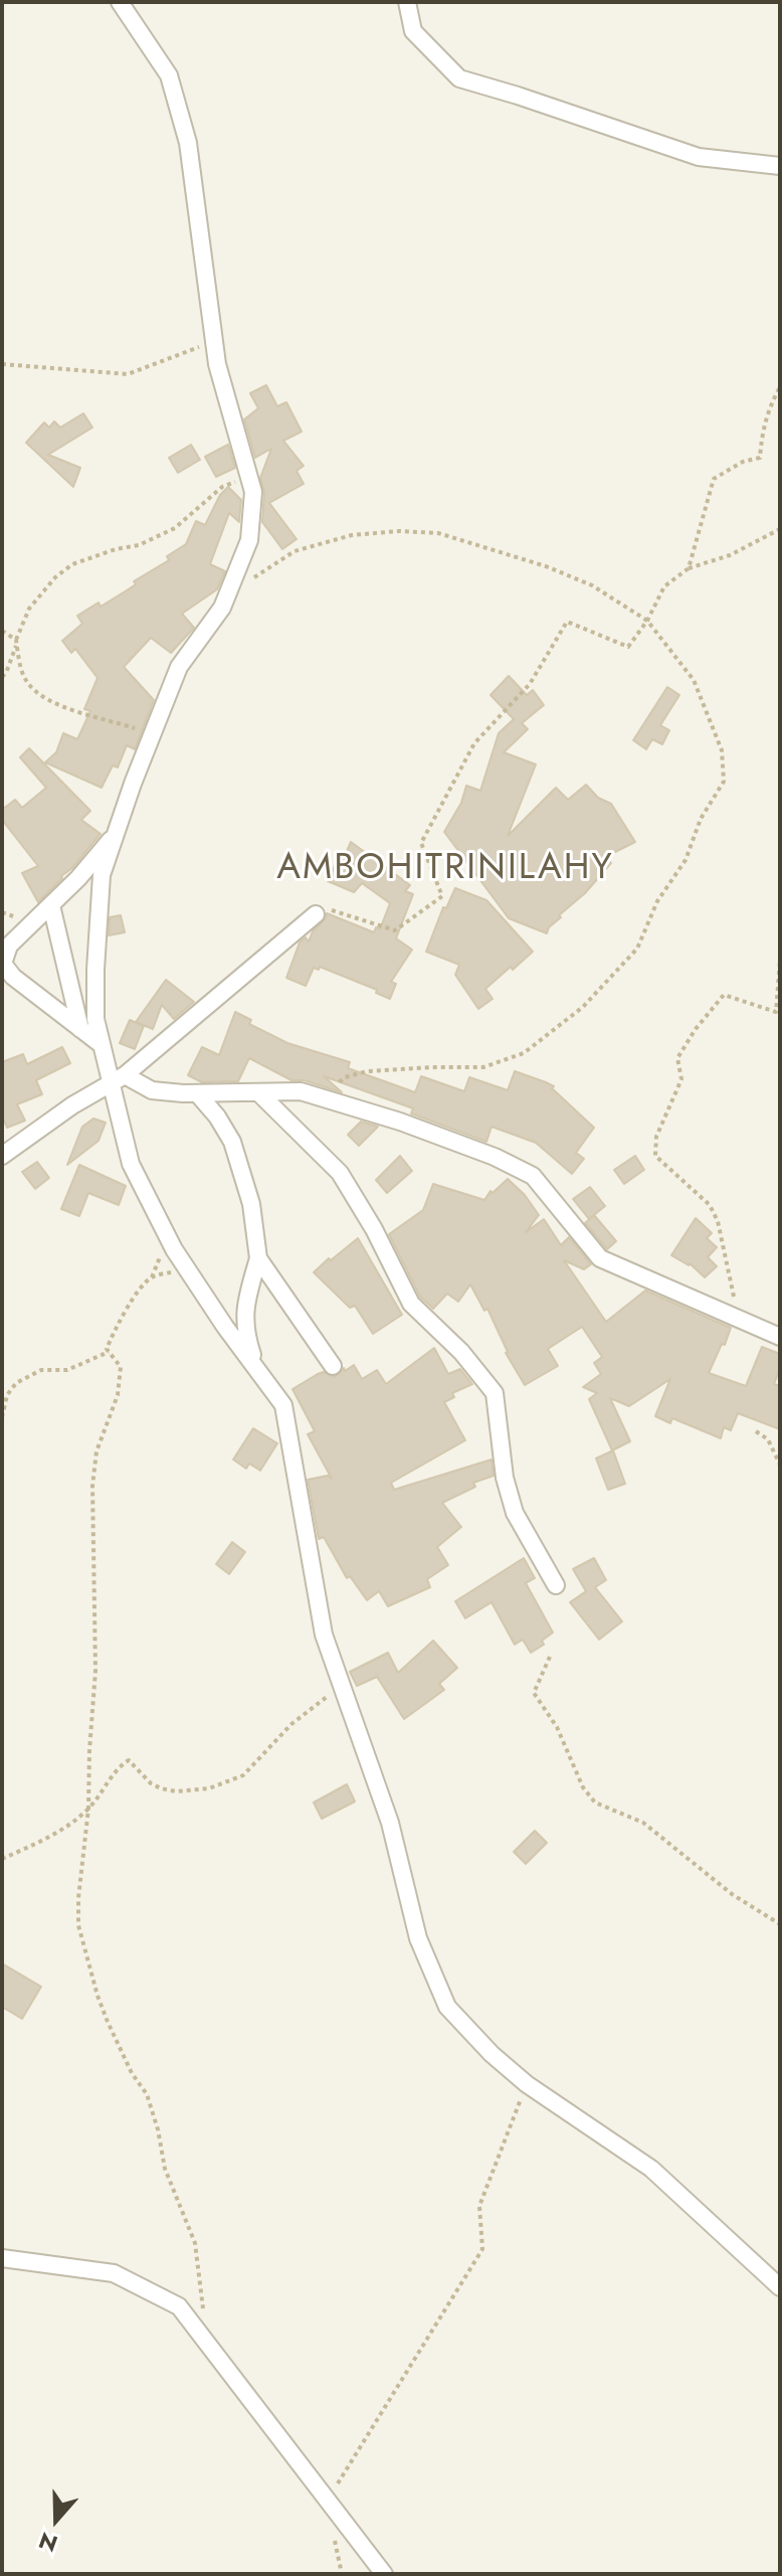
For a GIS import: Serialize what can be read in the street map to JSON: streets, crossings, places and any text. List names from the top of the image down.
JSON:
{
  "districts": ["AMBOHITRINILAHY"],
  "north": "bottom"
}
